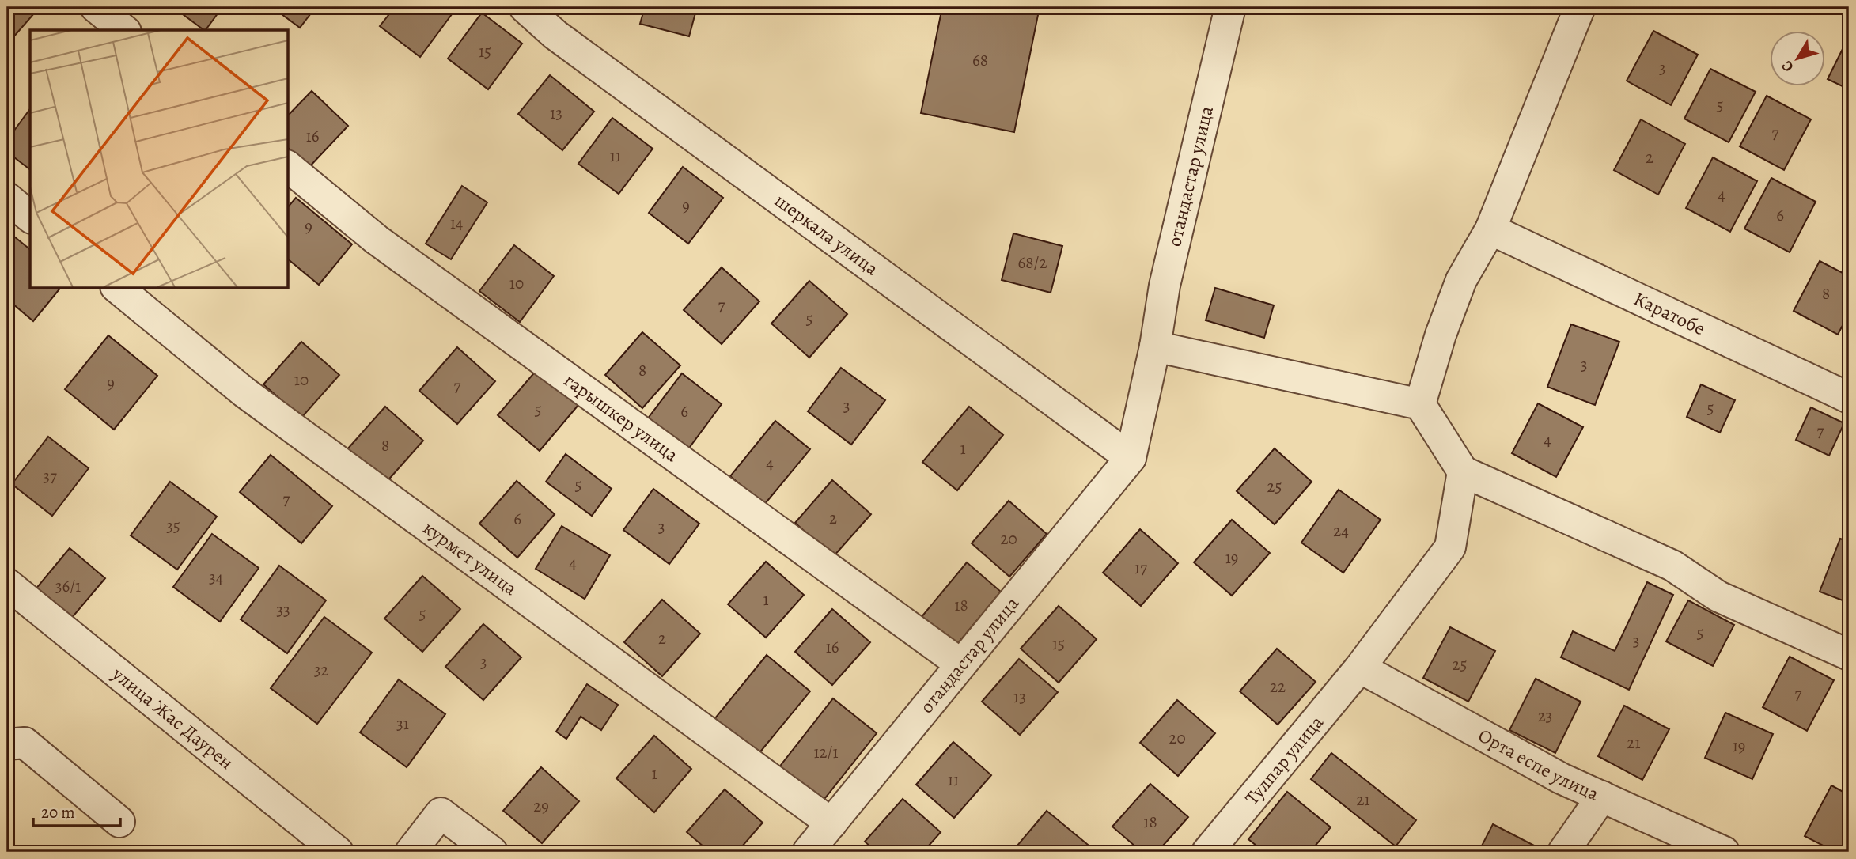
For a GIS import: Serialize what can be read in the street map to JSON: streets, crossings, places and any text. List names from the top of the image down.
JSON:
{
  "streets": {
    "street": [
      "отандастар улица",
      "шеркала улица",
      "Каратобе",
      "гарышкер улица",
      "курмет улица",
      "улица Жас Даурен",
      "Тулпар улица",
      "Орта еспе улица"
    ]
  },
  "crossings": [
    ["отандастар улица", "шеркала улица"],
    ["отандастар улица", "гарышкер улица"],
    ["отандастар улица", "курмет улица"],
    ["Тулпар улица", "Орта еспе улица"]
  ],
  "house_numbers": [
    "15",
    "68",
    "3",
    "5",
    "13",
    "7",
    "16",
    "11",
    "2",
    "4",
    "9",
    "6",
    "14",
    "9",
    "68/2",
    "10",
    "8",
    "7",
    "5",
    "3",
    "8",
    "10",
    "9",
    "7",
    "3",
    "5",
    "5",
    "6",
    "7",
    "4",
    "8",
    "1",
    "4",
    "37",
    "5",
    "25",
    "7",
    "2",
    "6",
    "35",
    "3",
    "24",
    "20",
    "19",
    "4",
    "17",
    "34",
    "36/1",
    "1",
    "18",
    "33",
    "5",
    "5",
    "2",
    "3",
    "15",
    "16",
    "3",
    "25",
    "32",
    "22",
    "7",
    "13",
    "23",
    "31",
    "20",
    "21",
    "19",
    "12/1",
    "1",
    "11",
    "21",
    "29",
    "18"
  ],
  "scale_bar": "20 m",
  "north": "bottom left"
}
